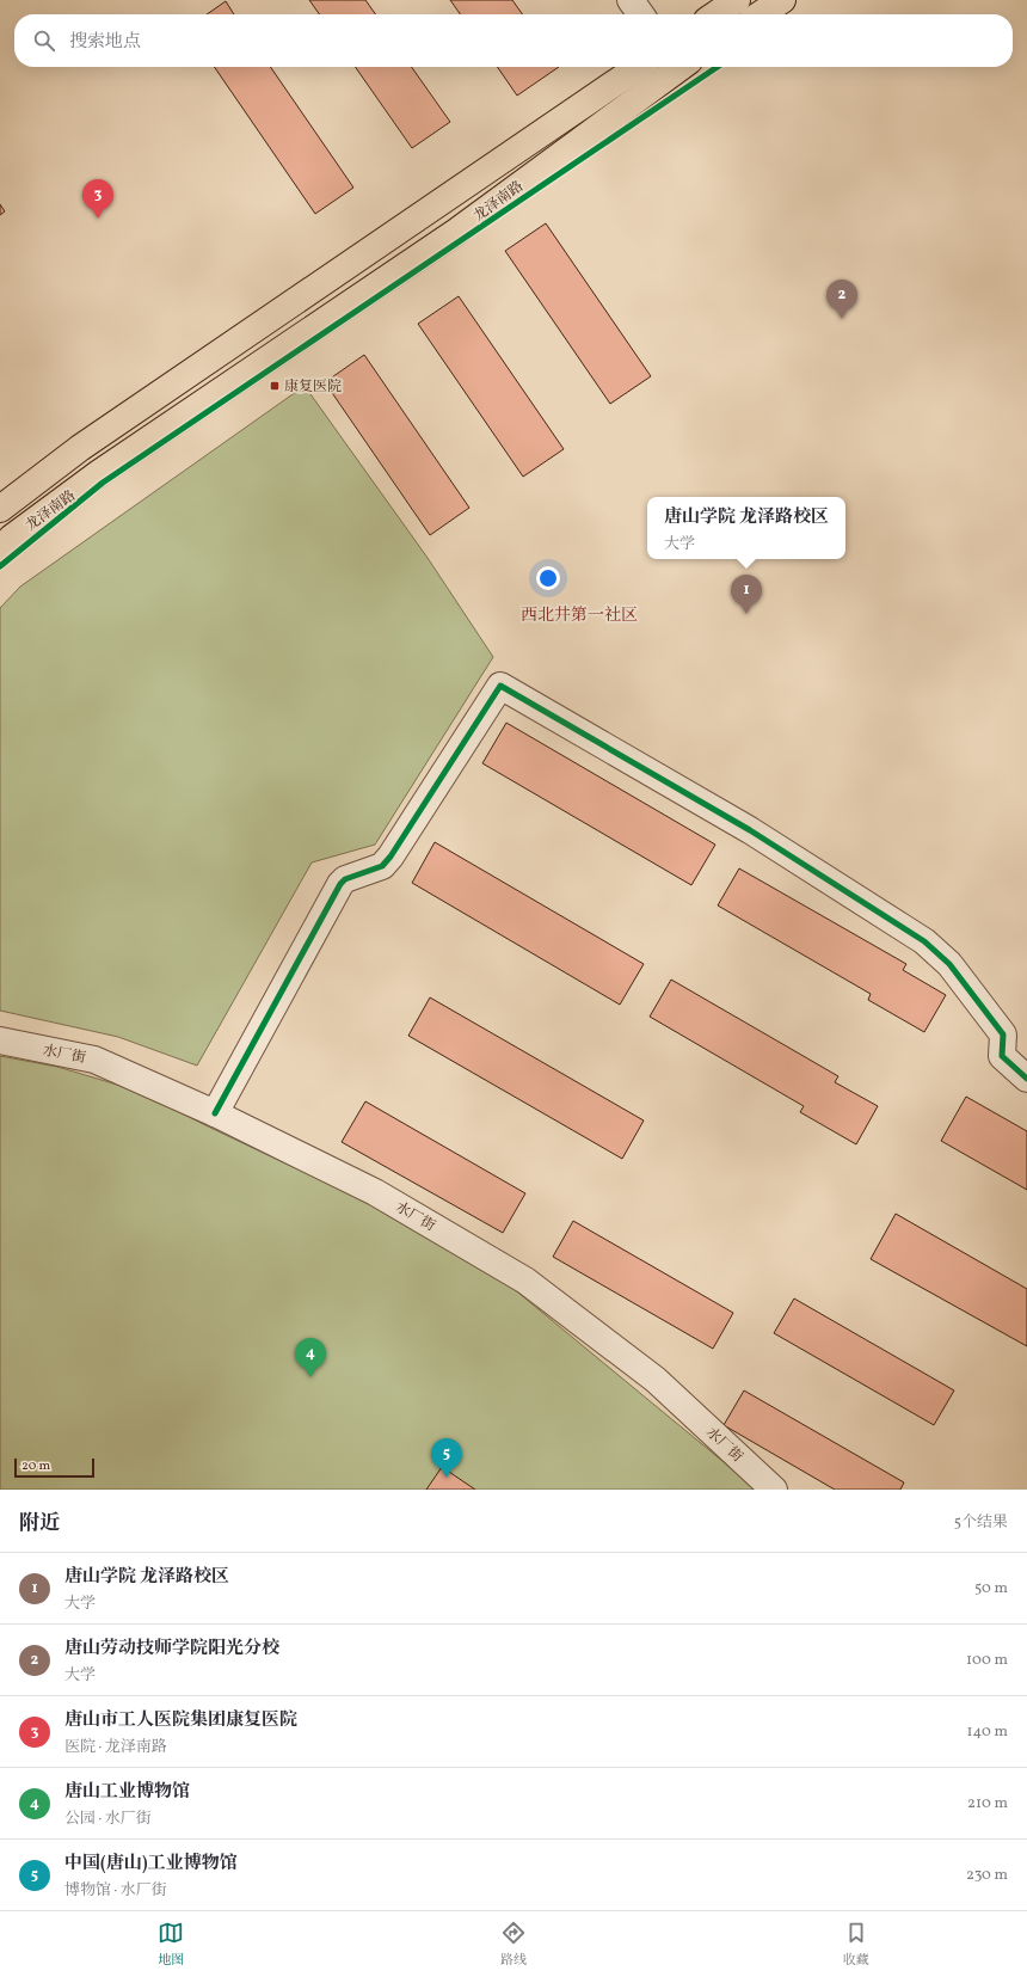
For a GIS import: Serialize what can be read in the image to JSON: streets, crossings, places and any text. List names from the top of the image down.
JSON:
{
  "streets": {
    "main road": ["龙泽南路"],
    "street": ["水厂街"]
  },
  "districts": ["西北井第一社区"],
  "places": {
    "transit": ["康复医院"]
  },
  "scale_bar": "20 m",
  "page": {
    "search": "搜索地点",
    "pins": [
      "3",
      "2",
      "1",
      "4",
      "5"
    ],
    "popup": ["唐山学院 龙泽路校区", "大学"],
    "scale": "20 m",
    "heading": ["附近", "5个结果"],
    "list": [
      {
        "mark": "1",
        "name": "唐山学院 龙泽路校区",
        "note": "大学",
        "value": "50 m"
      },
      {
        "mark": "2",
        "name": "唐山劳动技师学院阳光分校",
        "note": "大学",
        "value": "100 m"
      },
      {
        "mark": "3",
        "name": "唐山市工人医院集团康复医院",
        "note": "医院 · 龙泽南路",
        "value": "140 m"
      },
      {
        "mark": "4",
        "name": "唐山工业博物馆",
        "note": "公园 · 水厂街",
        "value": "210 m"
      },
      {
        "mark": "5",
        "name": "中国(唐山)工业博物馆",
        "note": "博物馆 · 水厂街",
        "value": "230 m"
      }
    ],
    "nav": ["地图", "路线", "收藏"]
  }
}
